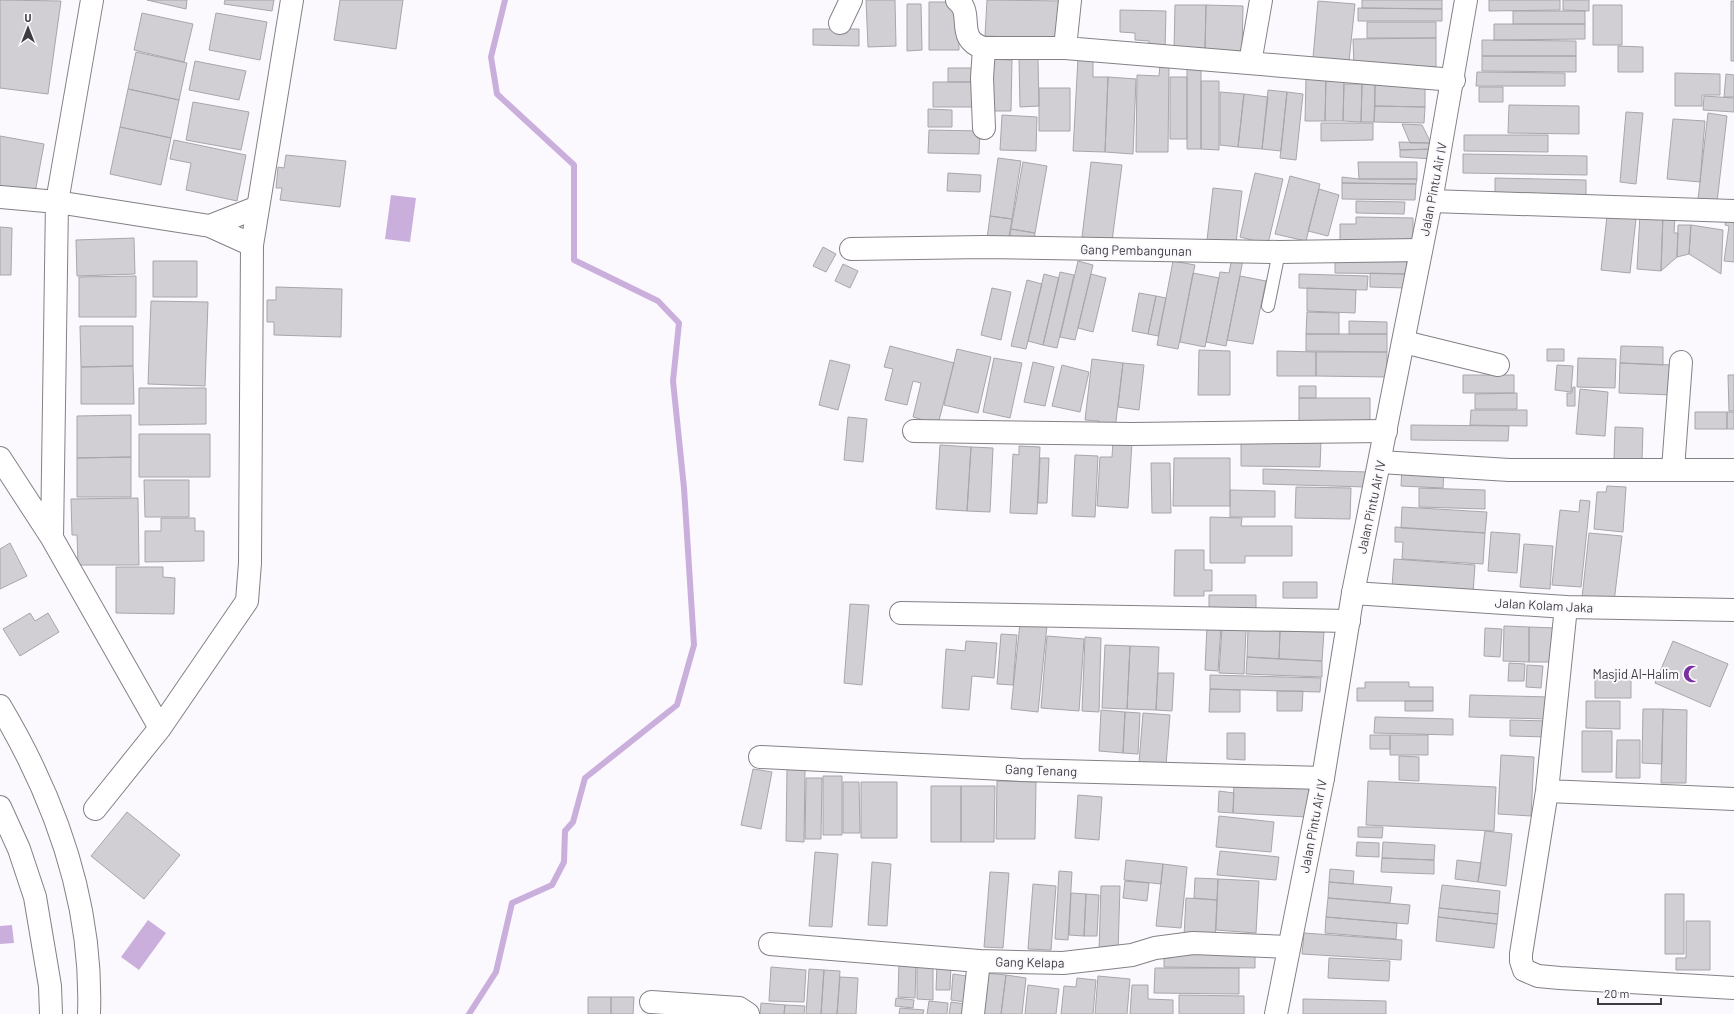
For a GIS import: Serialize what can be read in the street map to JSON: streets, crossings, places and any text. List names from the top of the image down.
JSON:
{
  "streets": {
    "street": [
      "Jalan Pintu Air IV",
      "Gang Pembangunan",
      "Jalan Kolam Jaka",
      "Gang Tenang",
      "Gang Kelapa"
    ]
  },
  "crossings": [
    ["Jalan Pintu Air IV", "Gang Pembangunan"],
    ["Jalan Pintu Air IV", "Jalan Kolam Jaka"],
    ["Jalan Pintu Air IV", "Gang Tenang"],
    ["Jalan Pintu Air IV", "Gang Kelapa"]
  ],
  "places": {
    "mosque": ["Masjid Al-Halim"]
  },
  "scale_bar": "20 m",
  "north": "top"
}
